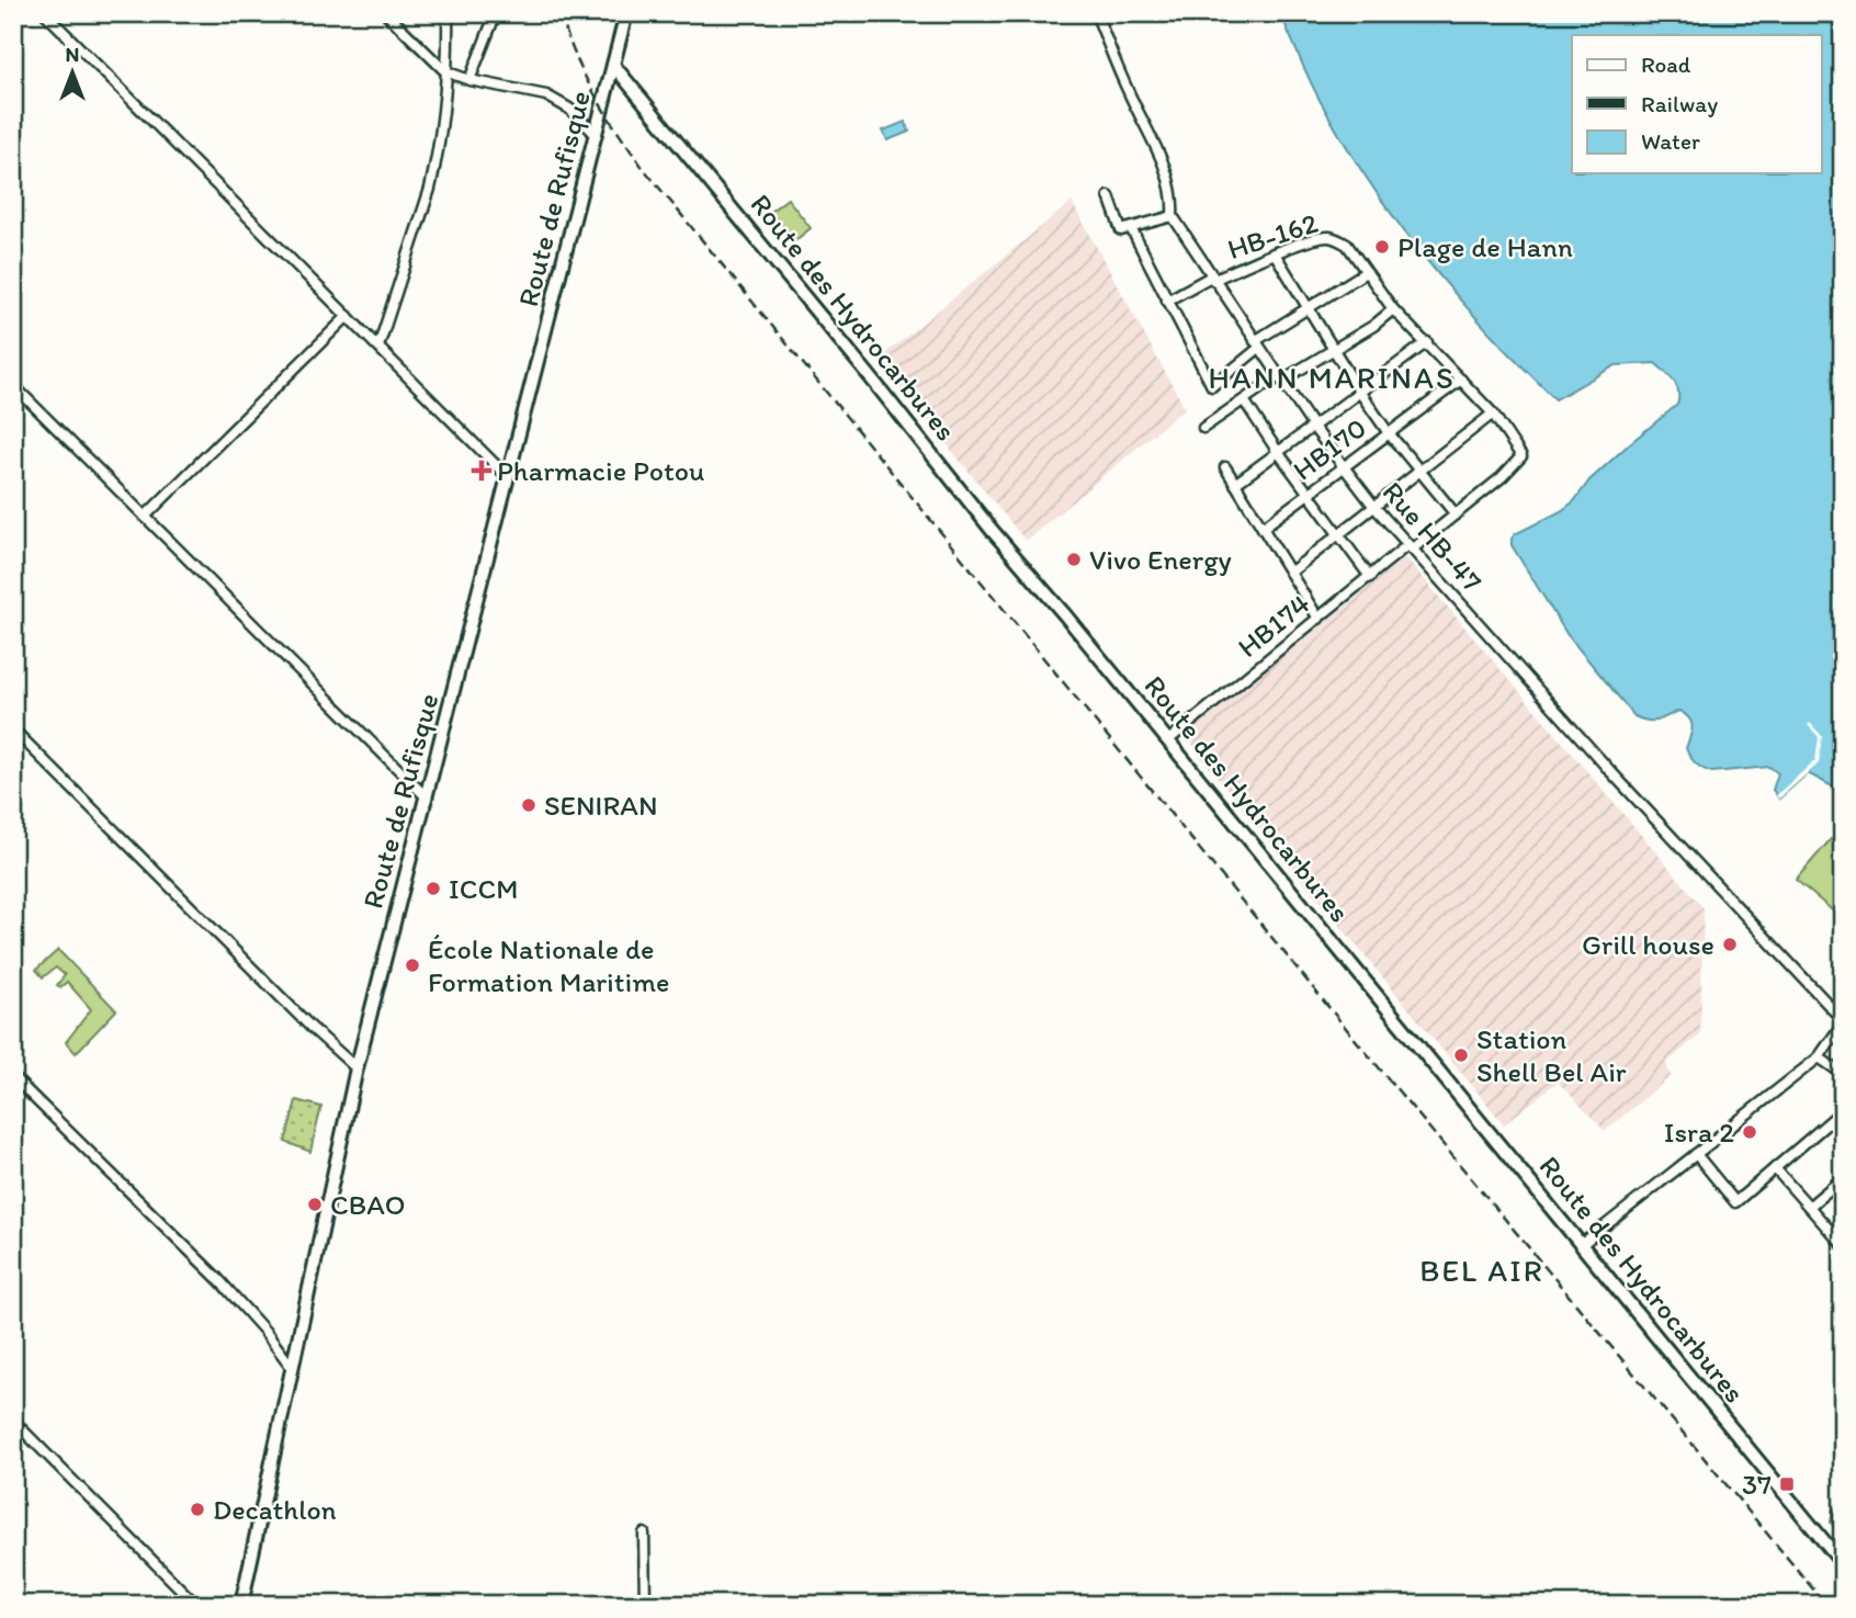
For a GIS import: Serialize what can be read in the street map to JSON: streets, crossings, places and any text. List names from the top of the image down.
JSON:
{
  "streets": {
    "street": [
      "Route de Rufisque",
      "HB-162",
      "Route des Hydrocarbures",
      "HB170",
      "Rue HB-47",
      "HB174"
    ]
  },
  "crossings": [
    ["Route de Rufisque", "Route des Hydrocarbures"],
    ["HB-162", "HB170"],
    ["HB-162", "Rue HB-47"],
    ["HB-162", "HB174"],
    ["Route des Hydrocarbures", "HB174"],
    ["HB170", "Rue HB-47"],
    ["Rue HB-47", "HB174"]
  ],
  "districts": ["HANN MARINAS", "BEL AIR"],
  "places": {
    "other": [
      "Plage de Hann",
      "Vivo Energy",
      "SENIRAN",
      "ICCM",
      "Grill house",
      "École Nationale de Formation Maritime",
      "Station Shell Bel Air",
      "Isra 2",
      "CBAO",
      "Decathlon"
    ],
    "health": ["Pharmacie Potou"],
    "transit": ["37"]
  },
  "legend": ["Road", "Railway", "Water"],
  "north": "top"
}
